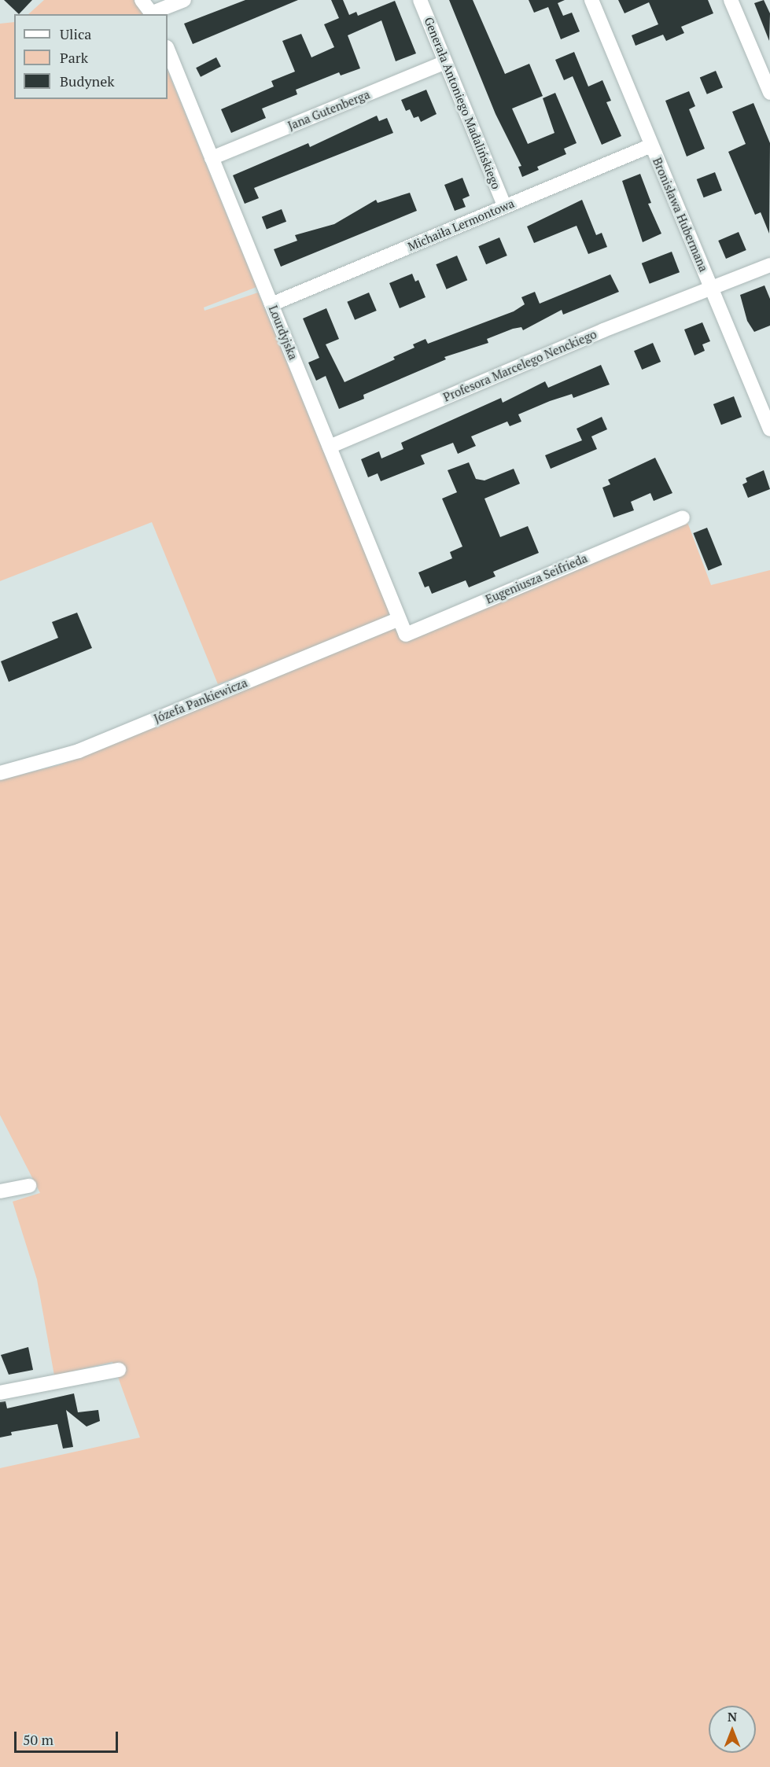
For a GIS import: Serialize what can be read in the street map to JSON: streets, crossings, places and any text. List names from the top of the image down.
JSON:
{
  "streets": {
    "street": [
      "Generała Antoniego Madalińskiego",
      "Jana Gutenberga",
      "Bronisława Hubermana",
      "Michaiła Lermontowa",
      "Lourdyjska",
      "Profesora Marcelego Nenckiego",
      "Eugeniusza Seifrieda",
      "Józefa Pankiewicza"
    ]
  },
  "crossings": [
    ["Generała Antoniego Madalińskiego", "Jana Gutenberga"],
    ["Generała Antoniego Madalińskiego", "Michaiła Lermontowa"],
    ["Jana Gutenberga", "Lourdyjska"],
    ["Bronisława Hubermana", "Michaiła Lermontowa"],
    ["Bronisława Hubermana", "Profesora Marcelego Nenckiego"],
    ["Michaiła Lermontowa", "Lourdyjska"],
    ["Lourdyjska", "Profesora Marcelego Nenckiego"],
    ["Lourdyjska", "Eugeniusza Seifrieda"],
    ["Lourdyjska", "Józefa Pankiewicza"],
    ["Eugeniusza Seifrieda", "Józefa Pankiewicza"]
  ],
  "legend": ["Ulica", "Park", "Budynek"],
  "scale_bar": "50 m",
  "north": "top"
}
